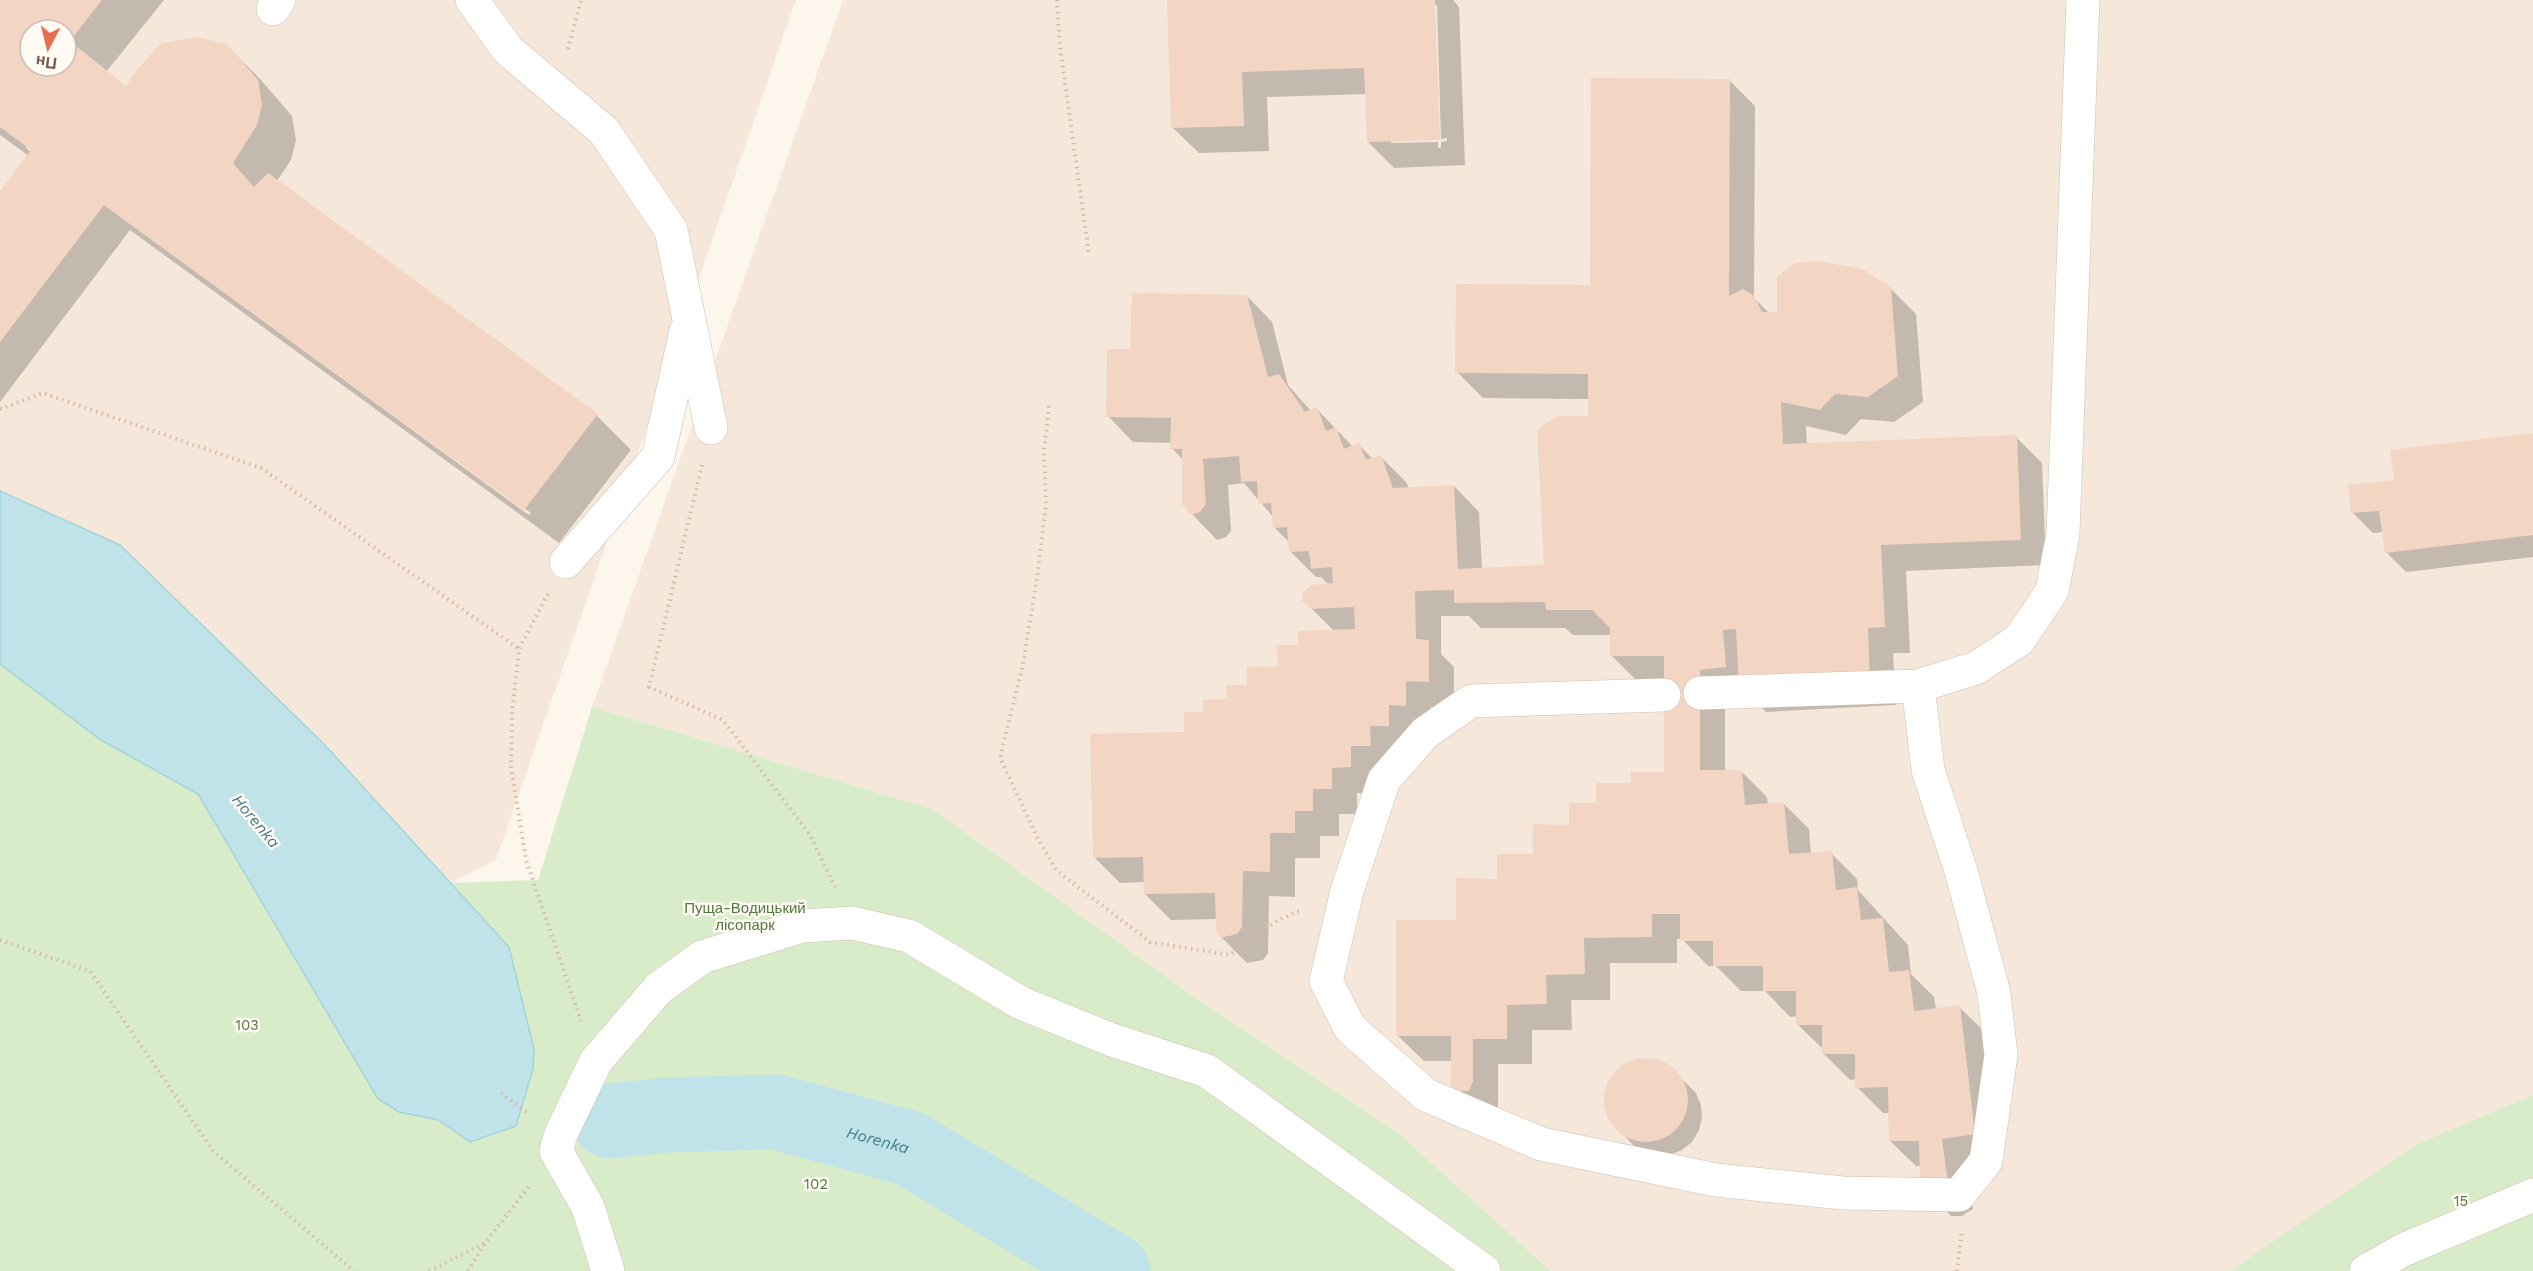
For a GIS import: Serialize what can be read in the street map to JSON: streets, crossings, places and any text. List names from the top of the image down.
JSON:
{
  "water": ["Horenka"],
  "parks": [
    "Пуща-Водицький лісопарк",
    "103",
    "102",
    "15"
  ],
  "north": "bottom"
}
